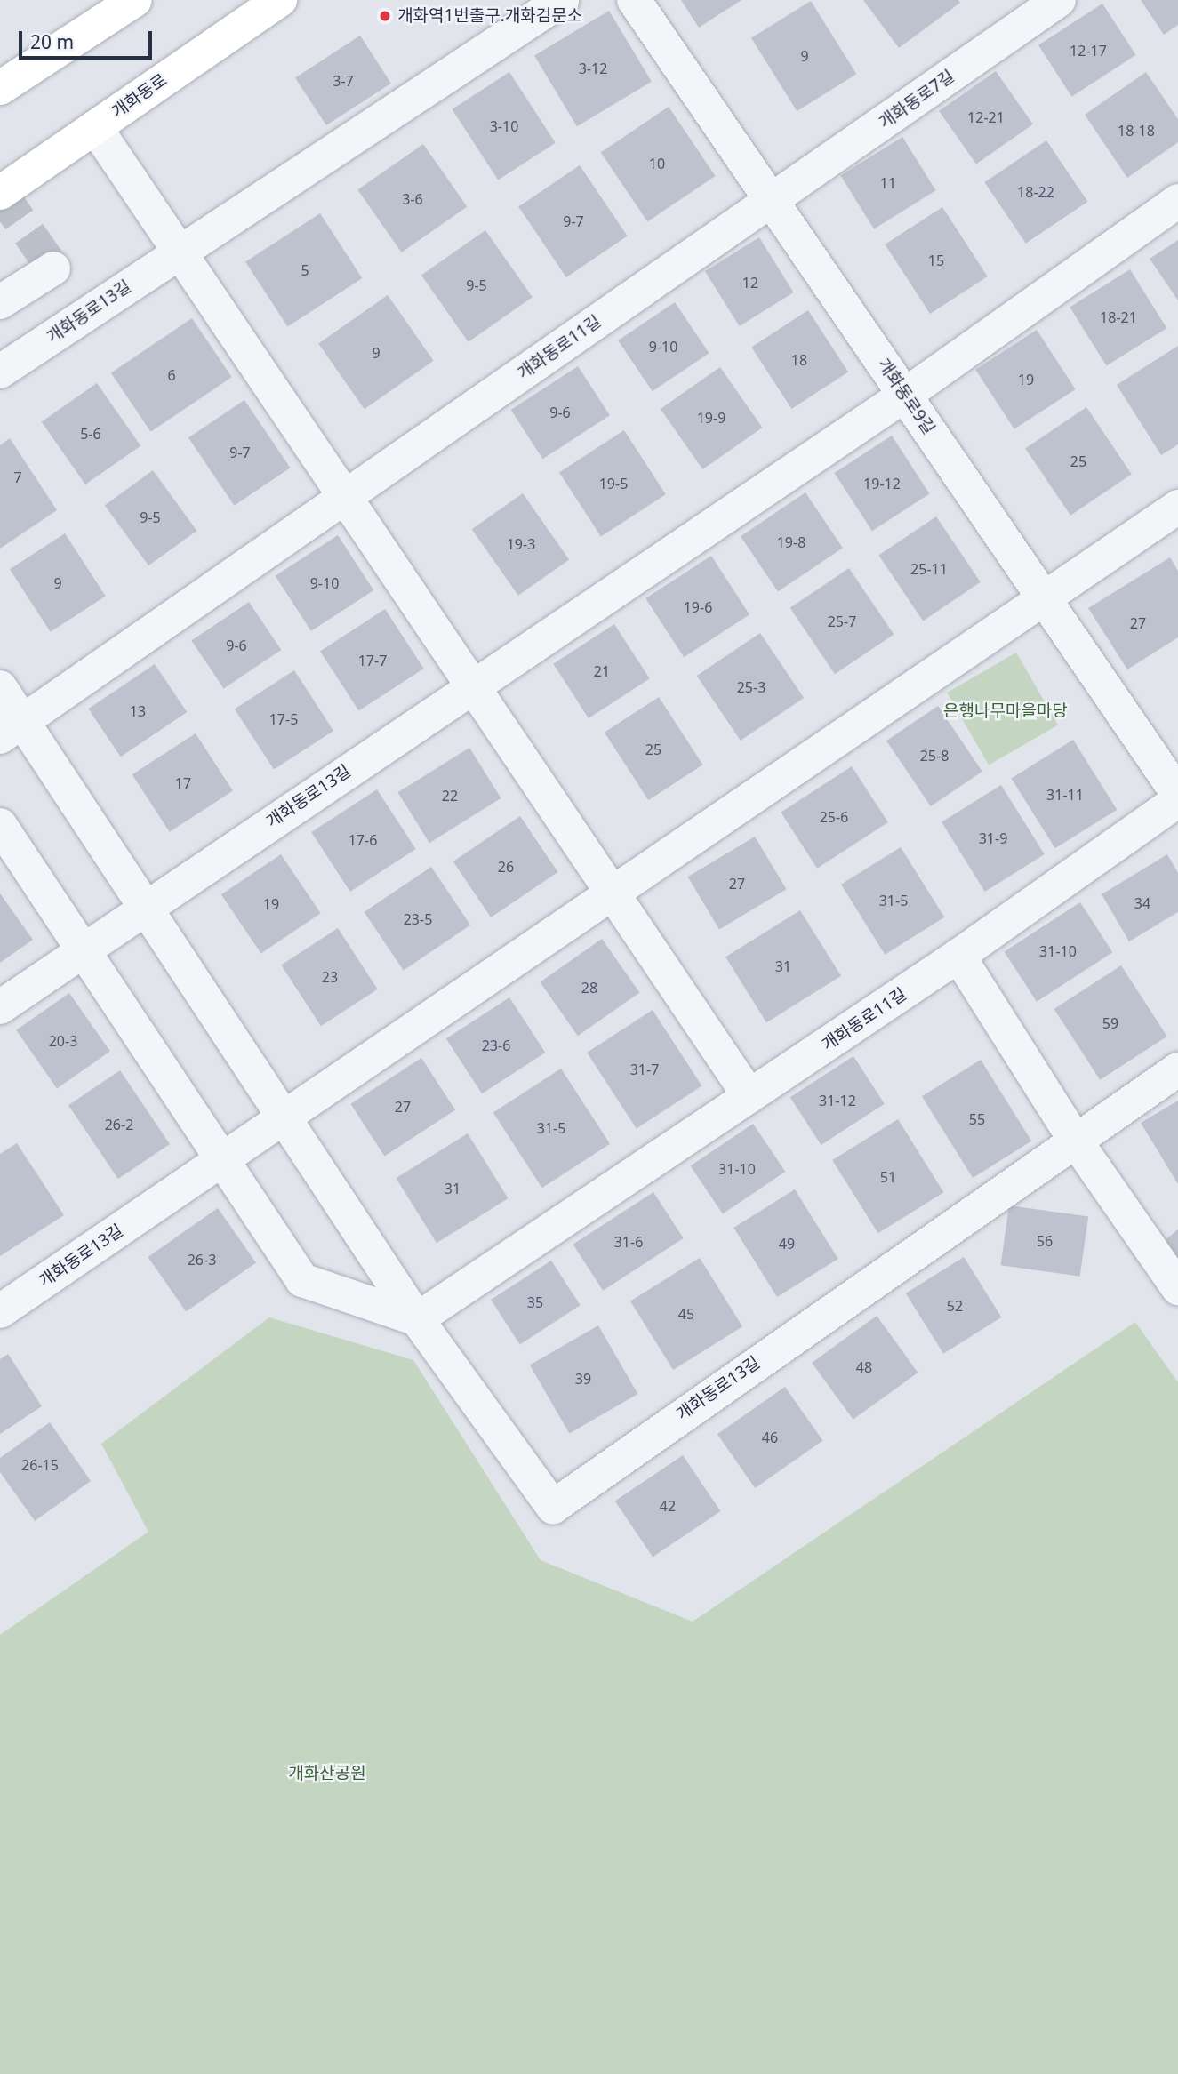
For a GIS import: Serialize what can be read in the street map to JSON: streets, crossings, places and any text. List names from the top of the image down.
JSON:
{
  "streets": {
    "main road": ["개화동로"],
    "street": [
      "개화동로7길",
      "개화동로13길",
      "개화동로11길",
      "개화동로9길"
    ]
  },
  "crossings": [
    ["개화동로7길", "개화동로11길"],
    ["개화동로7길", "개화동로9길"],
    ["개화동로11길", "개화동로9길"]
  ],
  "parks": ["은행나무마을마당", "개화산공원"],
  "places": ["개화역1번출구.개화검문소"],
  "house_numbers": [
    "12-17",
    "9",
    "3-12",
    "3-7",
    "12-21",
    "3-10",
    "18-18",
    "10",
    "11",
    "18-22",
    "3-6",
    "9-7",
    "15",
    "5",
    "12",
    "9-5",
    "18-21",
    "9-10",
    "9",
    "18",
    "6",
    "19",
    "9-6",
    "19-9",
    "5-6",
    "9-7",
    "25",
    "7",
    "19-5",
    "19-12",
    "9-5",
    "19-8",
    "19-3",
    "25-11",
    "9",
    "9-10",
    "19-6",
    "25-7",
    "27",
    "9-6",
    "17-7",
    "21",
    "25-3",
    "13",
    "17-5",
    "25",
    "25-8",
    "17",
    "31-11",
    "22",
    "25-6",
    "31-9",
    "17-6",
    "26",
    "27",
    "31-5",
    "34",
    "19",
    "23-5",
    "31-10",
    "31",
    "23",
    "28",
    "59",
    "20-3",
    "23-6",
    "31-7",
    "31-12",
    "27",
    "55",
    "26-2",
    "31-5",
    "31-10",
    "51",
    "31",
    "56",
    "31-6",
    "49",
    "26-3",
    "35",
    "52",
    "45",
    "48",
    "39",
    "46",
    "26-15",
    "42"
  ],
  "scale_bar": "20 m"
}
